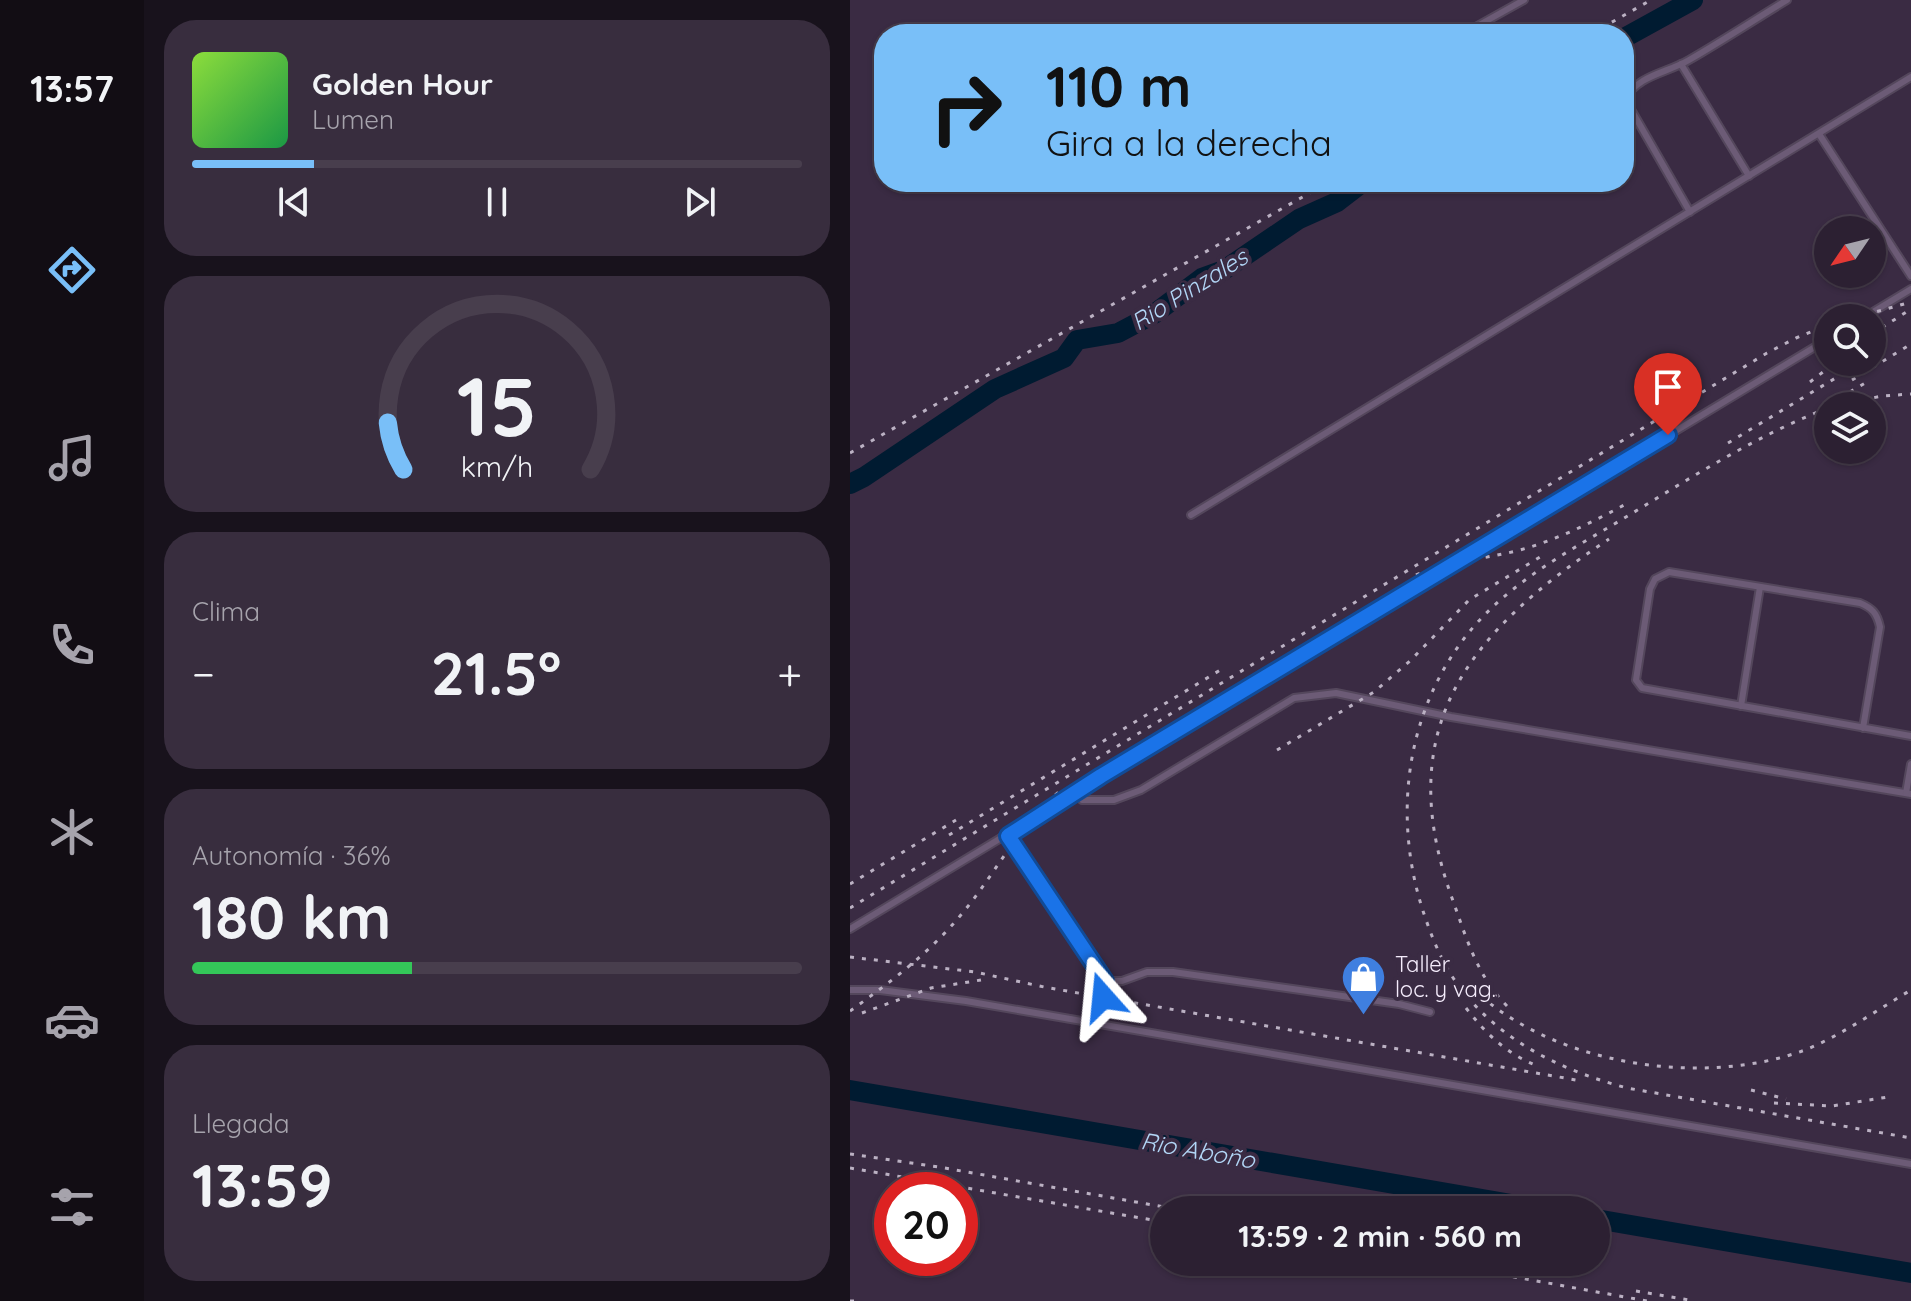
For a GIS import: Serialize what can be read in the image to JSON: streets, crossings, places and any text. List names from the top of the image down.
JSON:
{
  "water": ["Rio Pinzales", "Rio Aboño"],
  "places": {
    "shop": ["Taller loc. y vag."]
  },
  "north": "bottom left",
  "page": {
    "tabs": "13:57",
    "turn": ["110 m", "Gira a la derecha"],
    "song": ["Golden Hour", "Lumen"],
    "tile": [
      "Clima",
      ["Autonomía · 36%", "180 km"],
      ["Llegada", "13:59"]
    ],
    "heat": ["−", "21.5°", "+"],
    "limit": "20",
    "trip": "13:59 · 2 min · 560 m",
    "gauge": ["15", "km/h"]
  }
}
